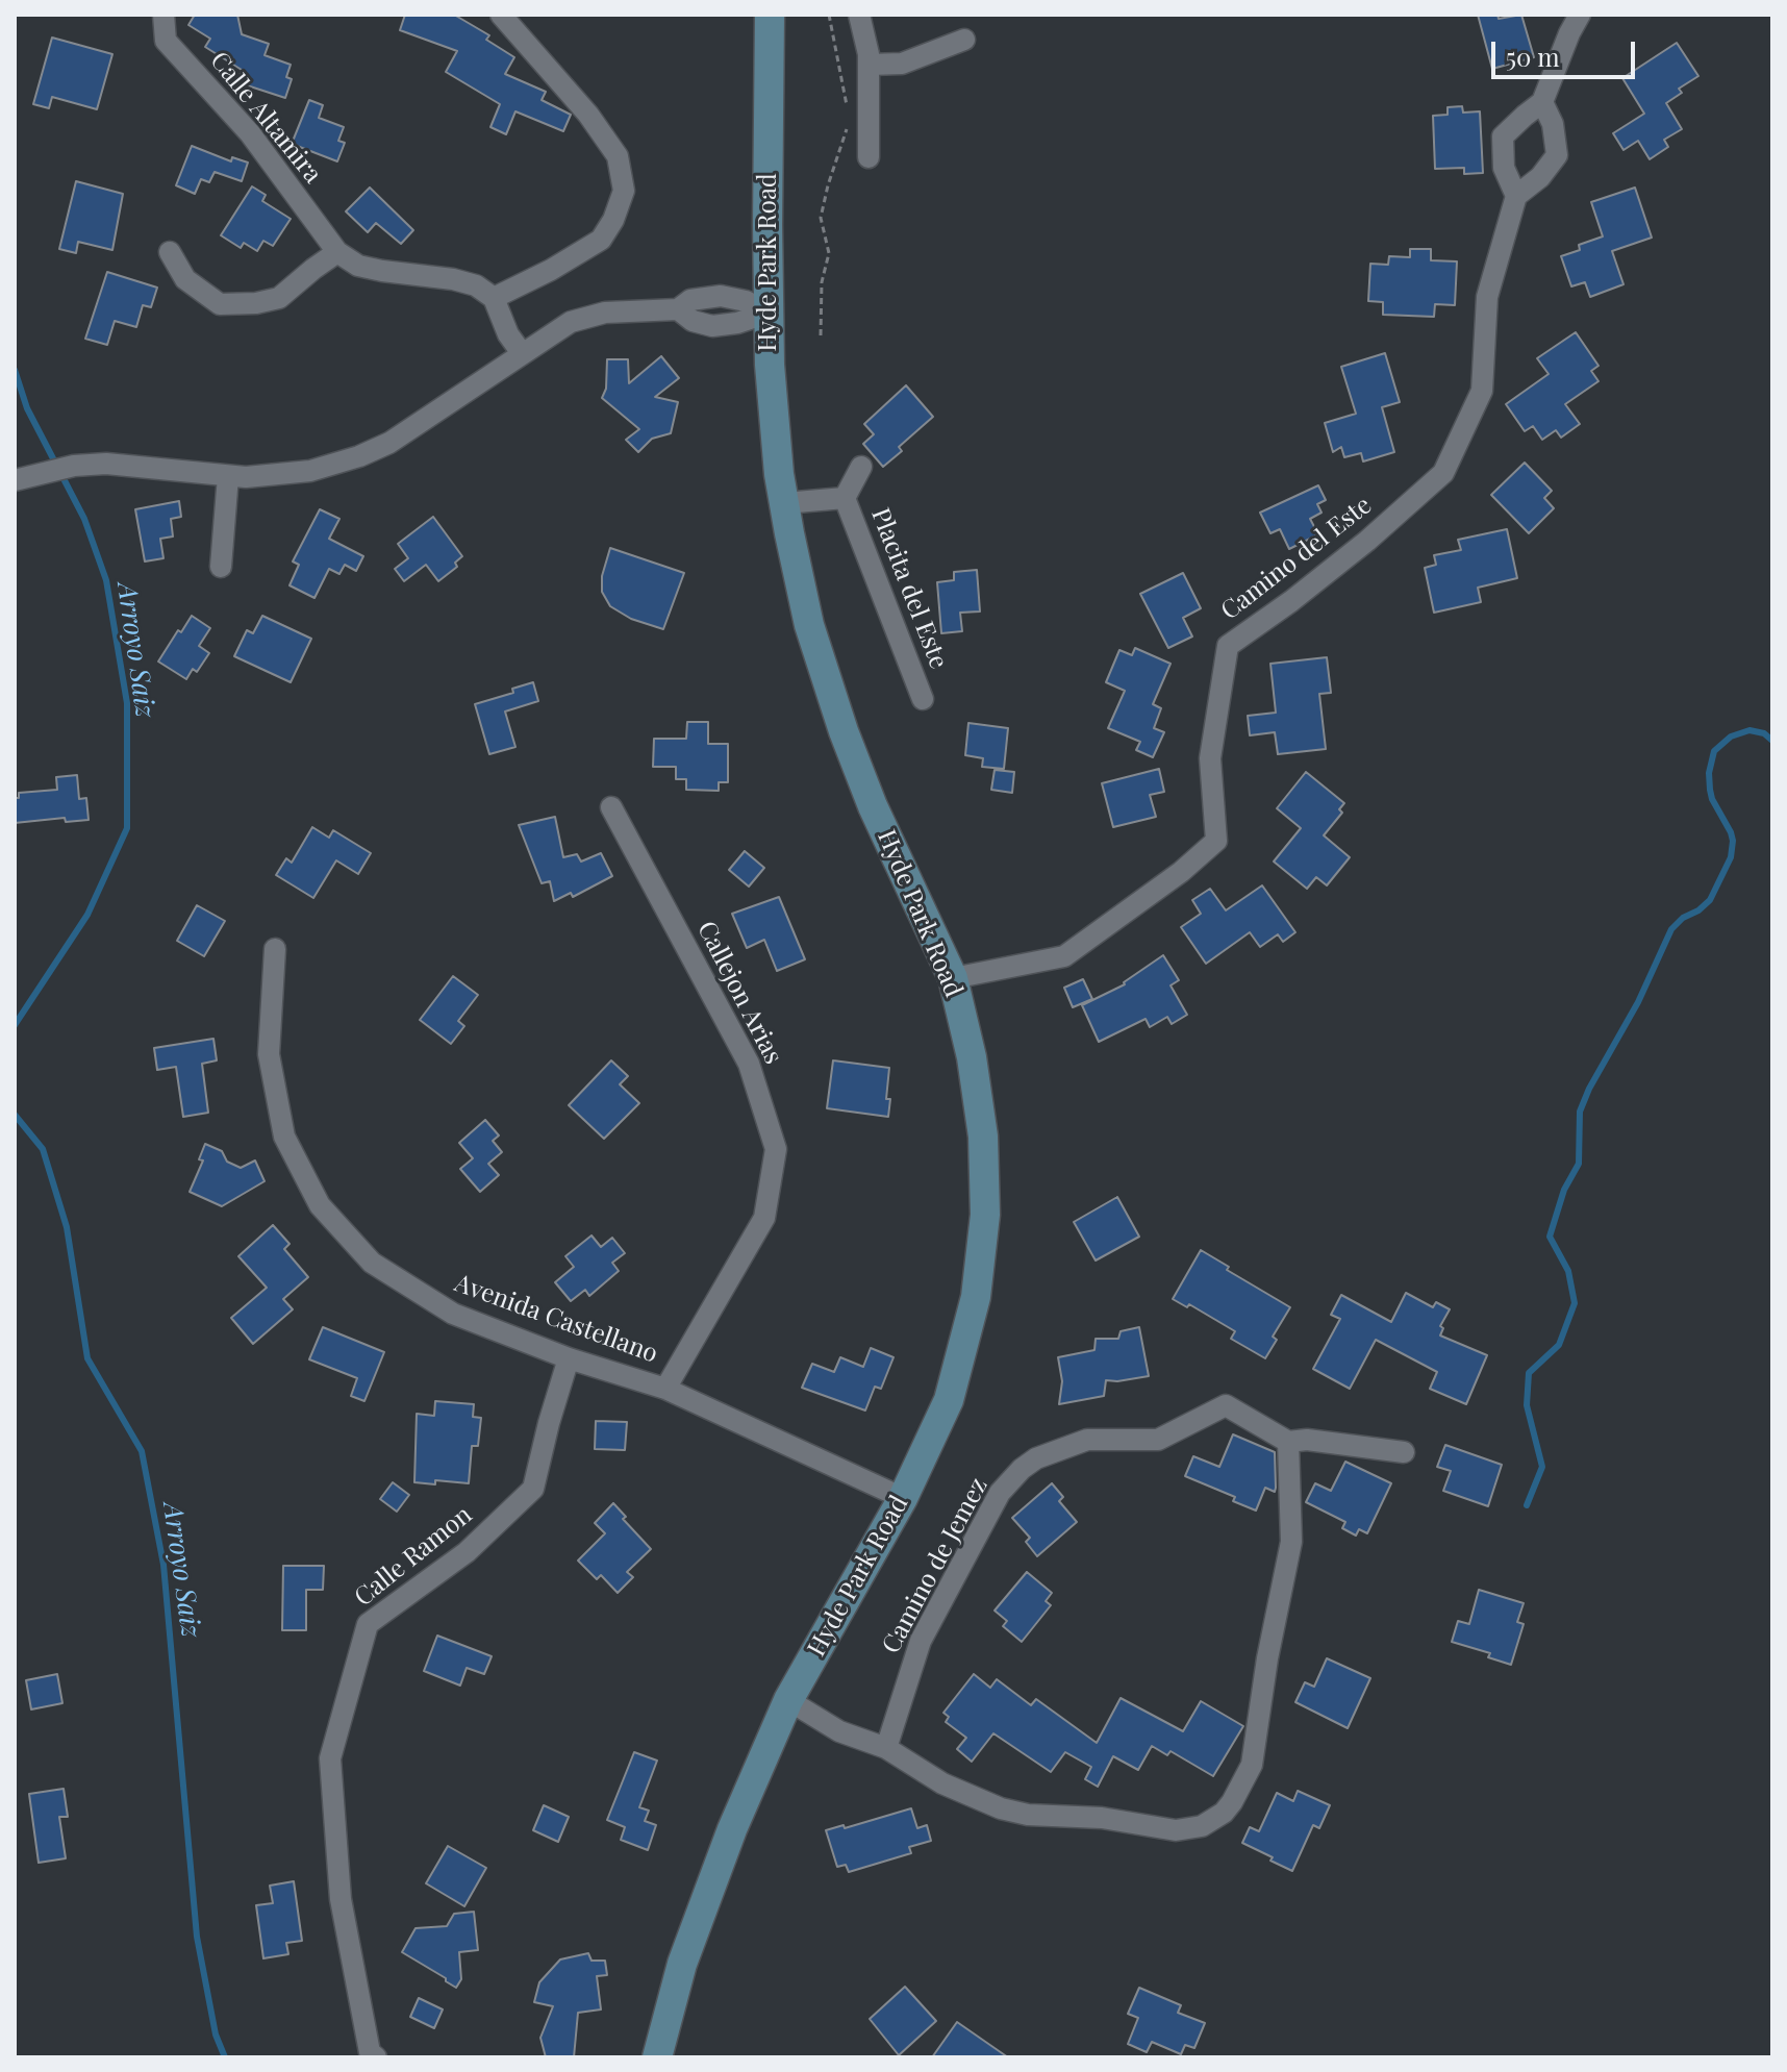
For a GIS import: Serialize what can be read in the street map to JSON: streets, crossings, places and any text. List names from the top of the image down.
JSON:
{
  "streets": {
    "main road": ["Hyde Park Road"],
    "street": [
      "Calle Altamira",
      "Camino del Este",
      "Placita del Este",
      "Callejon Arias",
      "Avenida Castellano",
      "Calle Ramon",
      "Camino de Jemez"
    ]
  },
  "crossings": [
    ["Hyde Park Road", "Camino del Este"],
    ["Hyde Park Road", "Placita del Este"],
    ["Hyde Park Road", "Avenida Castellano"],
    ["Callejon Arias", "Avenida Castellano"],
    ["Avenida Castellano", "Calle Ramon"]
  ],
  "water": ["Arroyo Saiz"],
  "scale_bar": "50 m"
}
